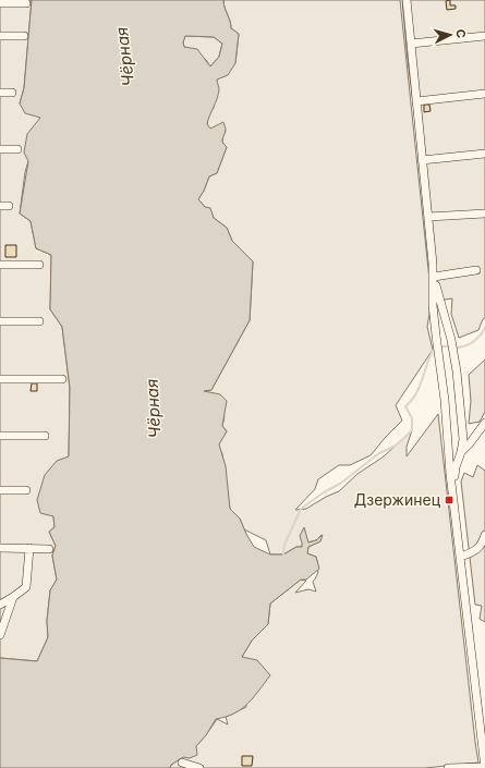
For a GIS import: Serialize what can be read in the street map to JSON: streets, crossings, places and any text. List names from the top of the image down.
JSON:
{
  "water": ["Чёрная"],
  "places": {
    "transit": ["Дзержинец"]
  },
  "north": "right"
}
